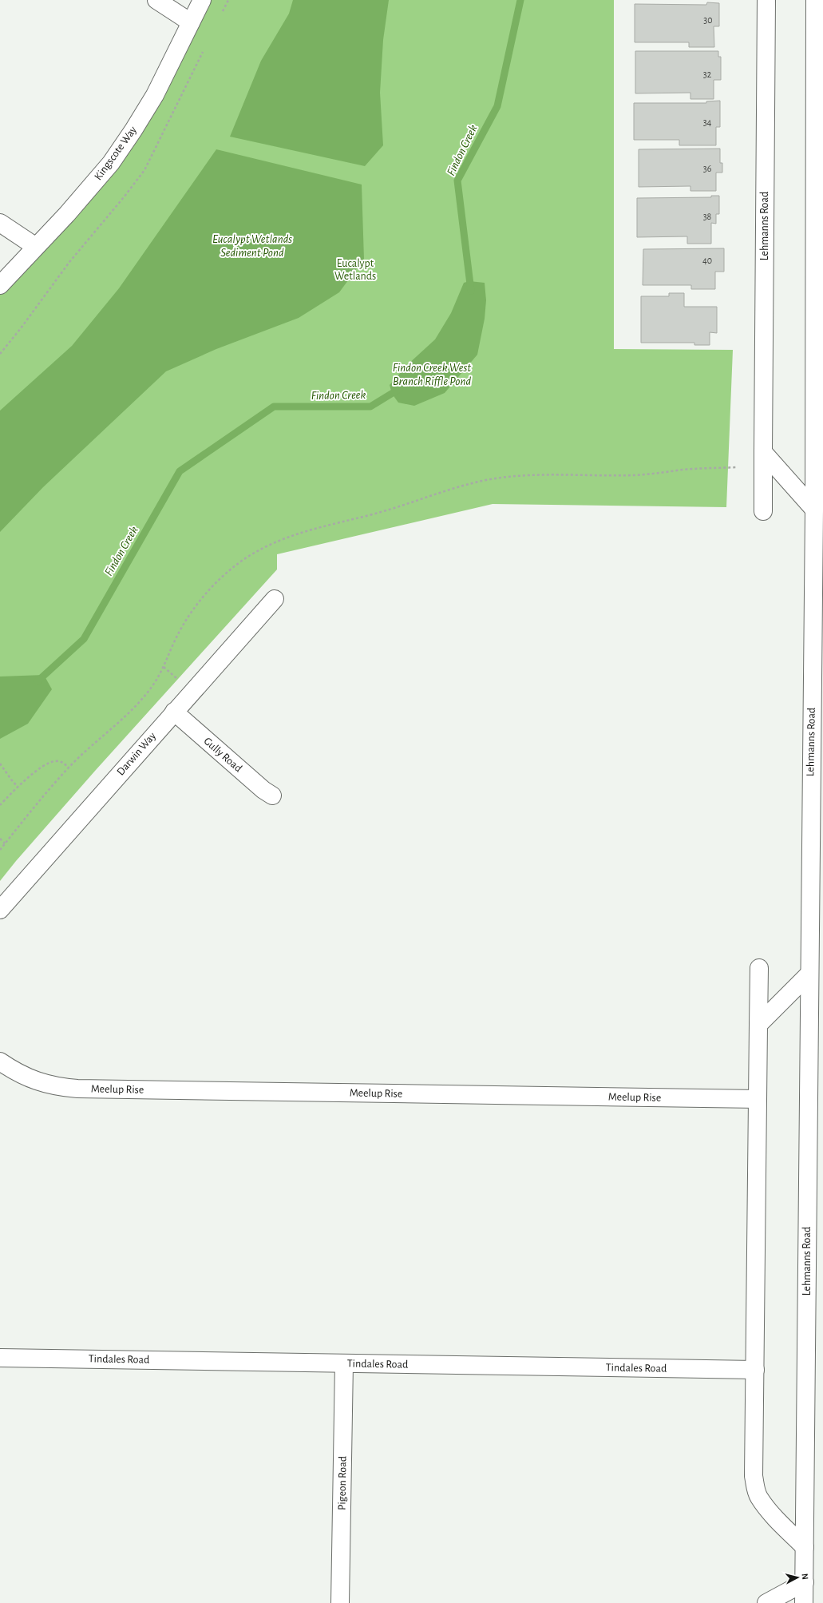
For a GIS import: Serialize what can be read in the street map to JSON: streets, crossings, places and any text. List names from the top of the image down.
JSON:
{
  "streets": {
    "street": [
      "Kingscote Way",
      "Lehmanns Road",
      "Darwin Way",
      "Gully Road",
      "Meelup Rise",
      "Tindales Road",
      "Pigeon Road"
    ]
  },
  "crossings": [
    ["Darwin Way", "Gully Road"],
    ["Tindales Road", "Pigeon Road"]
  ],
  "water": ["Findon Creek", "Eucalypt Wetlands Sediment Pond", "Findon Creek West Branch Riffle Pond"],
  "parks": ["Eucalypt Wetlands"],
  "house_numbers": [
    "30",
    "32",
    "34",
    "36",
    "38",
    "40"
  ],
  "north": "right"
}
